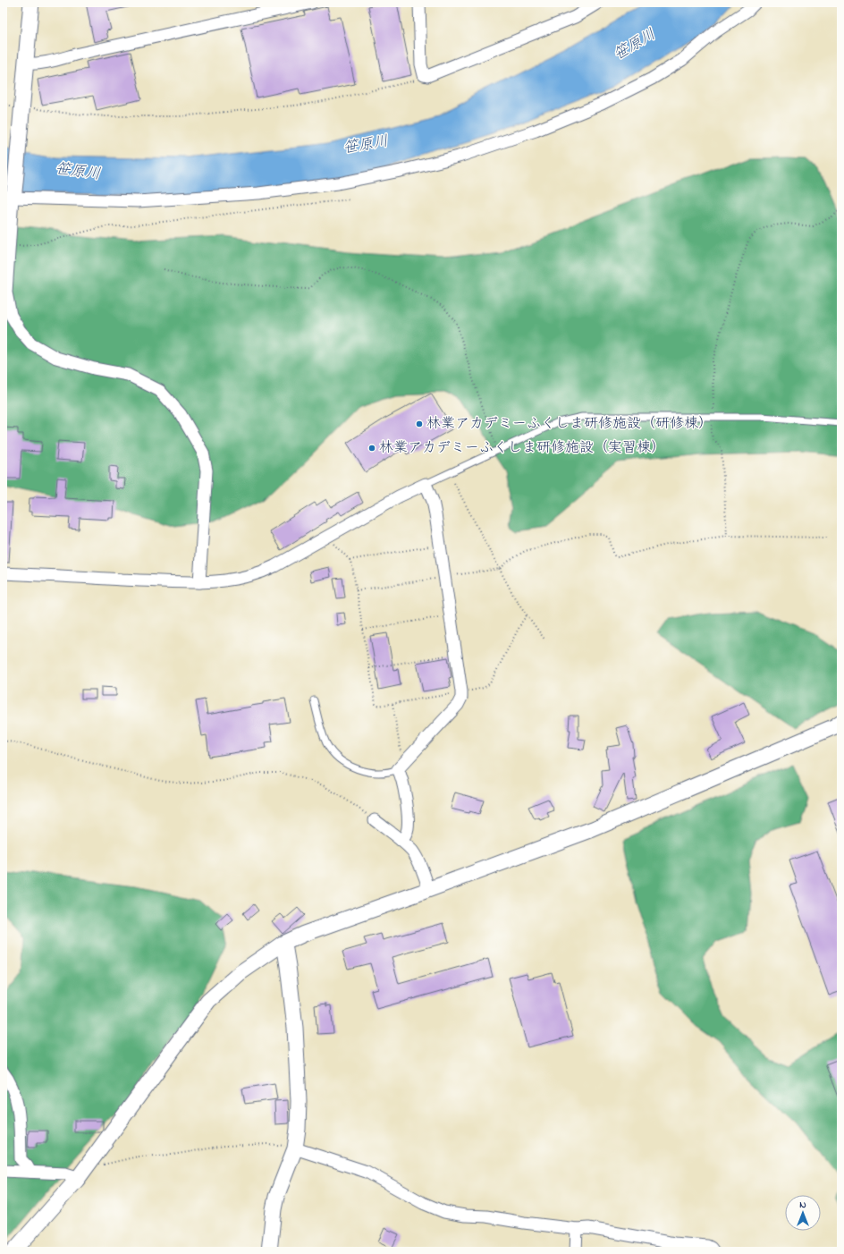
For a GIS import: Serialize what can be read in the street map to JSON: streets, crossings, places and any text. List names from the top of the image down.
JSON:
{
  "water": ["笹原川"],
  "places": ["林業アカデミーふくしま研修施設（研修棟）", "林業アカデミーふくしま研修施設（実習棟）"],
  "north": "top"
}
